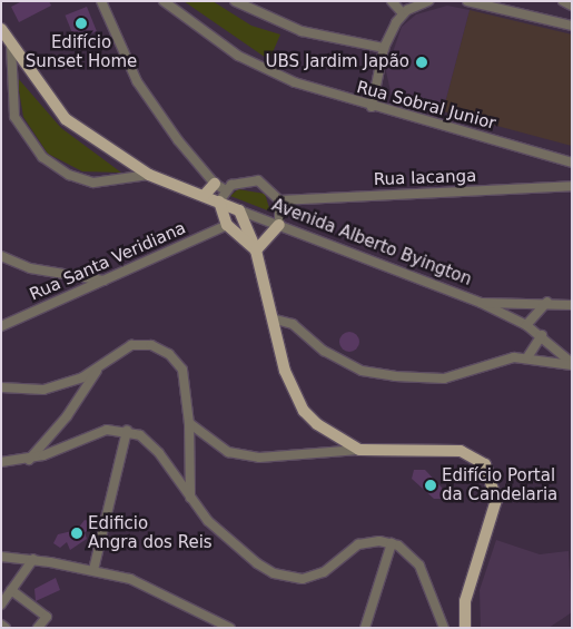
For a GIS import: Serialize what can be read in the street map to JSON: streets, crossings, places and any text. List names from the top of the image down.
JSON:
{
  "streets": {
    "main road": ["Avenida Alberto Byington"],
    "street": ["Rua Sobral Junior", "Rua Iacanga", "Rua Santa Veridiana"]
  },
  "places": [
    "Edifício Sunset Home",
    "UBS Jardim Japão",
    "Edifício Portal da Candelaria",
    "Edificio Angra dos Reis"
  ]
}
